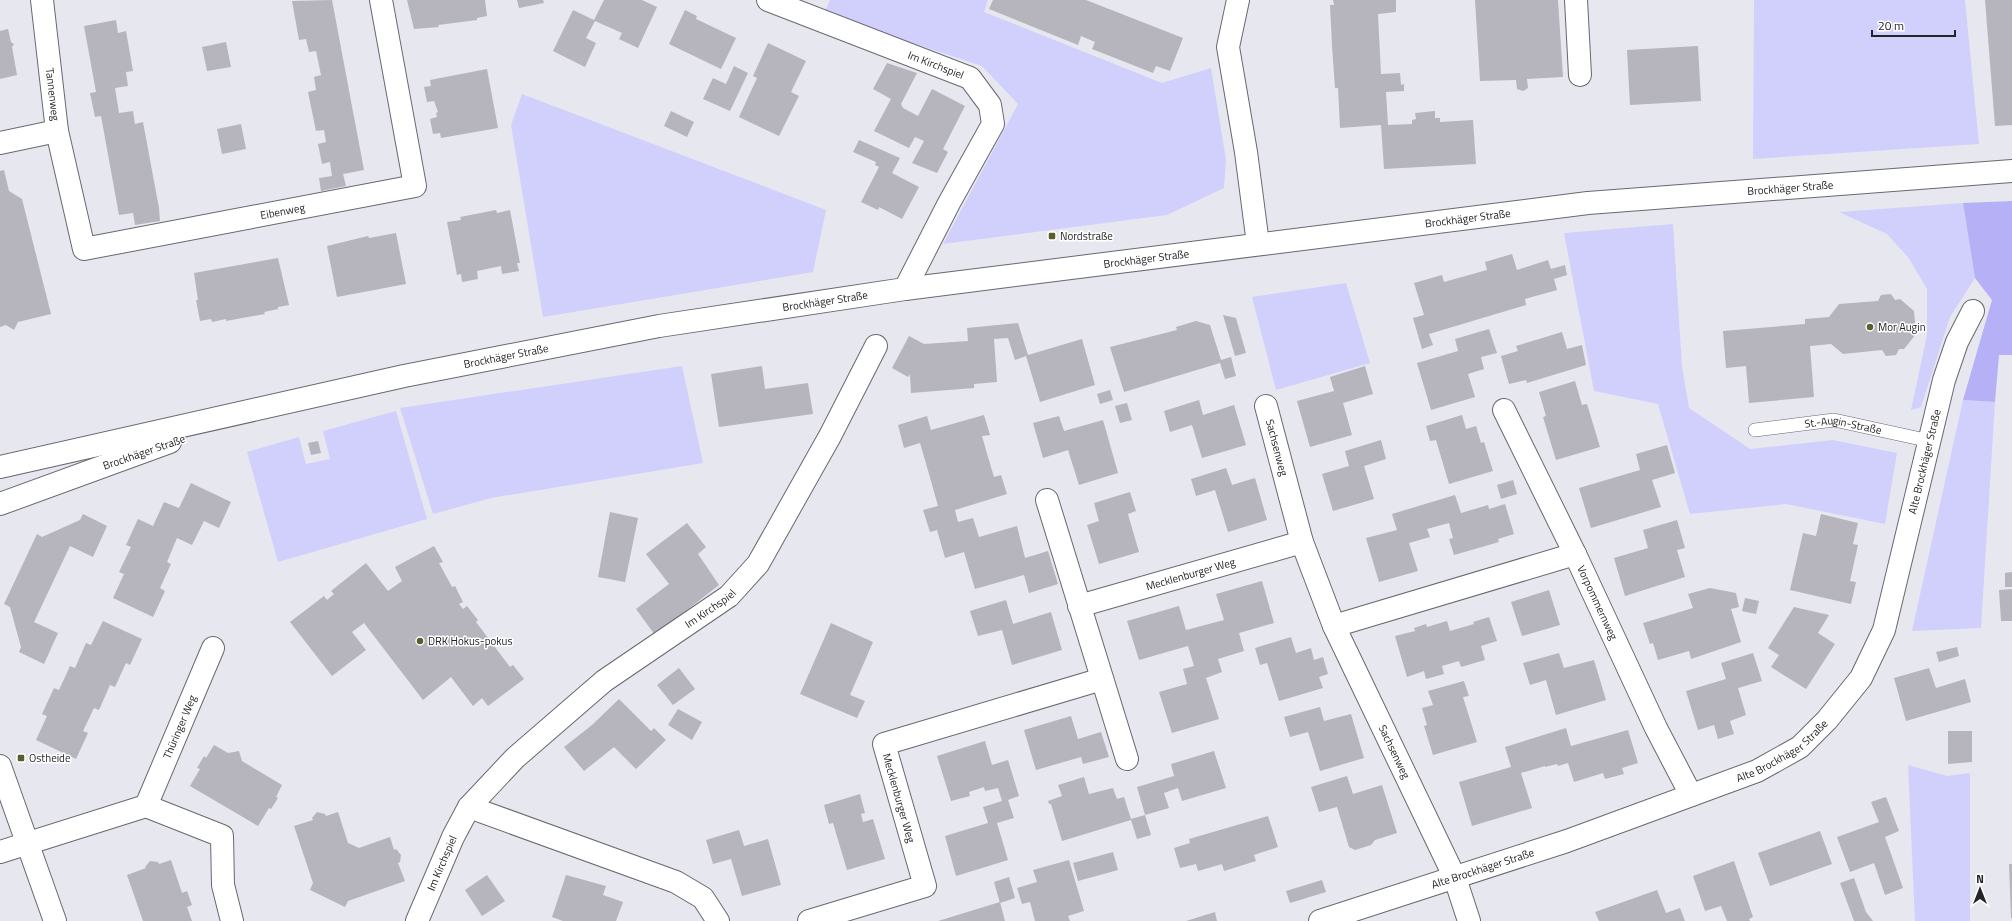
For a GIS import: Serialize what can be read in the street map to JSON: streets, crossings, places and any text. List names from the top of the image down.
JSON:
{
  "streets": {
    "street": [
      "Im Kirchspiel",
      "Tannenweg",
      "Brockhäger Straße",
      "Eibenweg",
      "Sachsenweg",
      "Alte Brockhäger Straße",
      "Mecklenburger Weg",
      "Vorpommernweg",
      "Thüringer Weg"
    ],
    "lane": ["St.-Augin-Straße"]
  },
  "crossings": [
    ["Im Kirchspiel", "Brockhäger Straße"],
    ["Tannenweg", "Eibenweg"],
    ["St.-Augin-Straße", "Alte Brockhäger Straße"],
    ["Sachsenweg", "Alte Brockhäger Straße"],
    ["Sachsenweg", "Mecklenburger Weg"],
    ["Alte Brockhäger Straße", "Vorpommernweg"]
  ],
  "places": {
    "transit": ["Nordstraße", "Ostheide"],
    "other": ["Mor Augin", "DRK Hokus-pokus"]
  },
  "scale_bar": "20 m",
  "north": "top"
}
